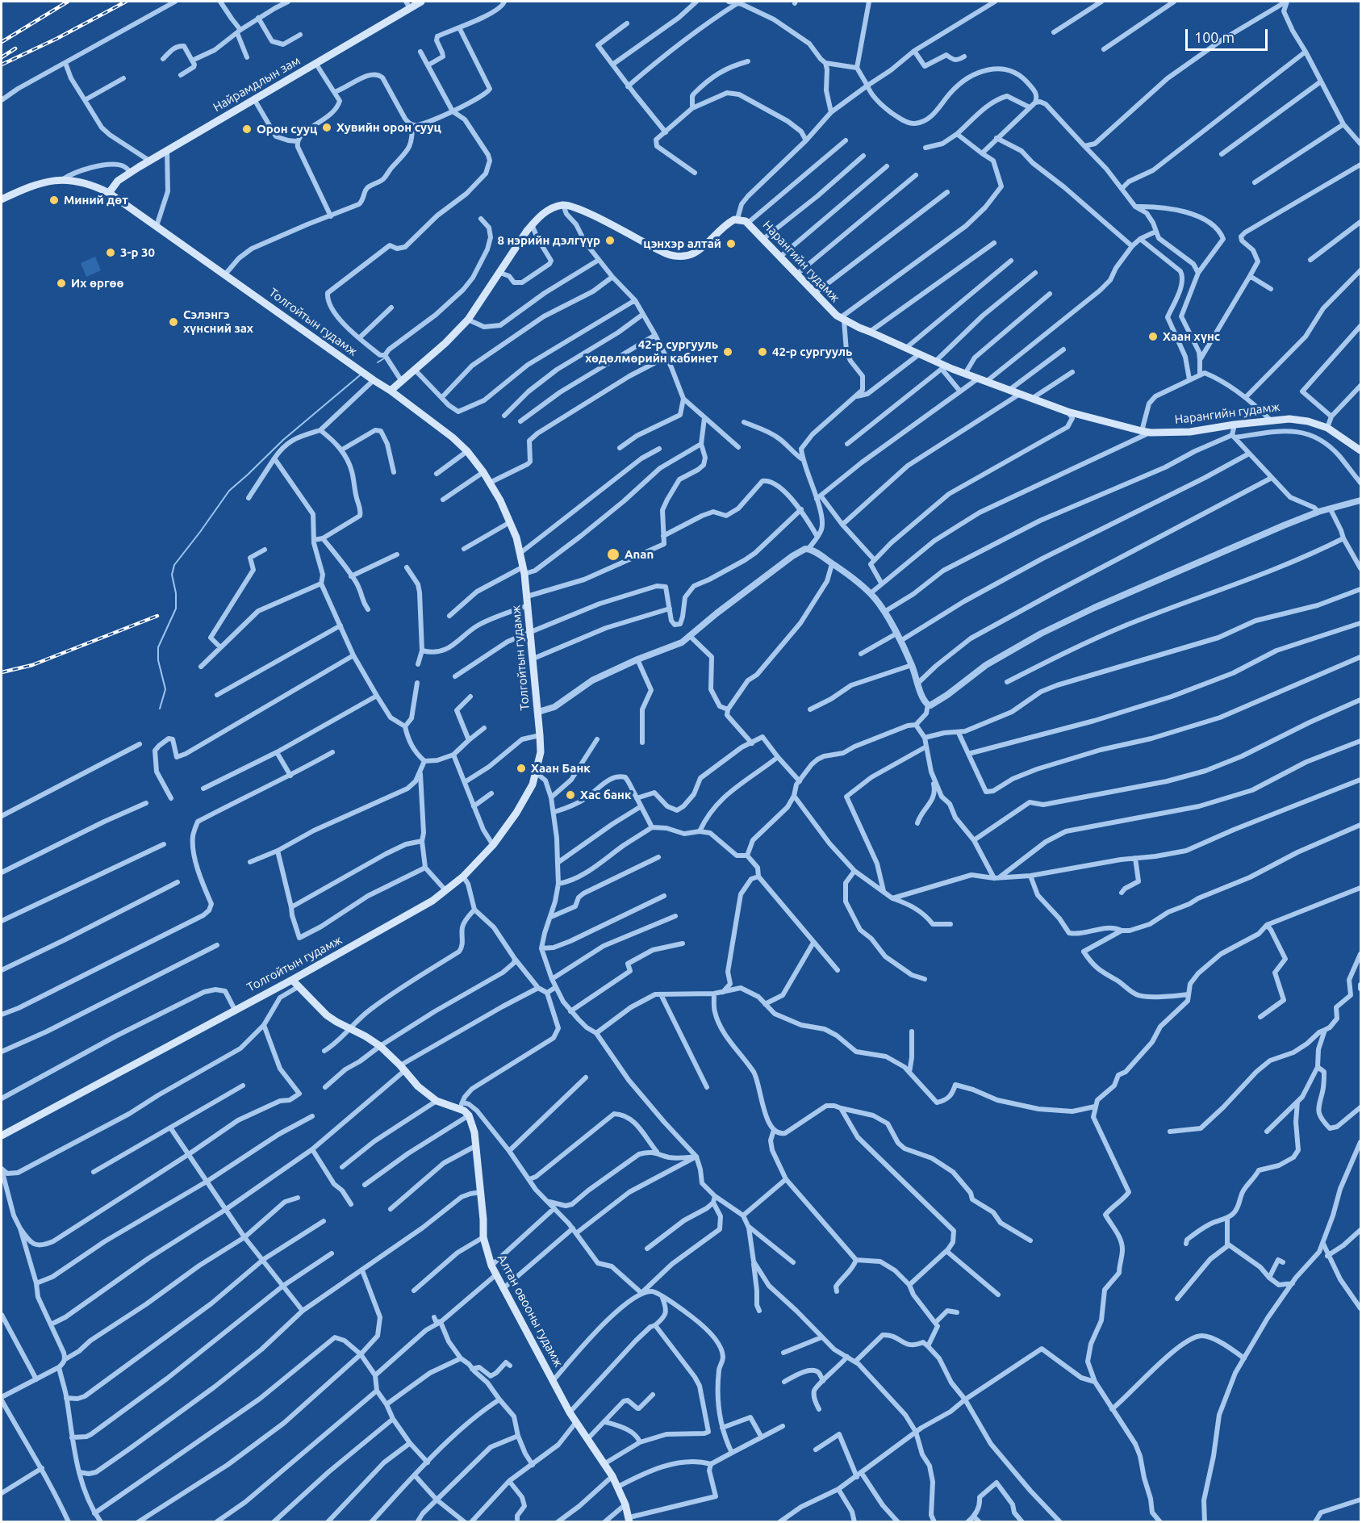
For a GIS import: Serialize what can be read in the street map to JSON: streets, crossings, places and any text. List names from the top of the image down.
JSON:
{
  "streets": {
    "main road": [
      "Найрамдлын зам",
      "Нарангийн гудамж",
      "Толгойтын гудамж",
      "Алтан овооны гудамж"
    ]
  },
  "crossings": [
    ["Найрамдлын зам", "Толгойтын гудамж"]
  ],
  "places": [
    "Хувийн орон сууц",
    "Орон сууц",
    "Миний дөт",
    "8 нэрийн дэлгүүр",
    "цэнхэр алтай",
    "3-р 30",
    "Их өргөө",
    "Сэлэнгэ хүнсний зах",
    "Хаан хүнс",
    "42-p сургууль хөдөлмөрийн кабинет",
    "42-p сургууль",
    "Anan",
    "Хаан Банк",
    "Хас банк"
  ],
  "scale_bar": "100 m"
}
